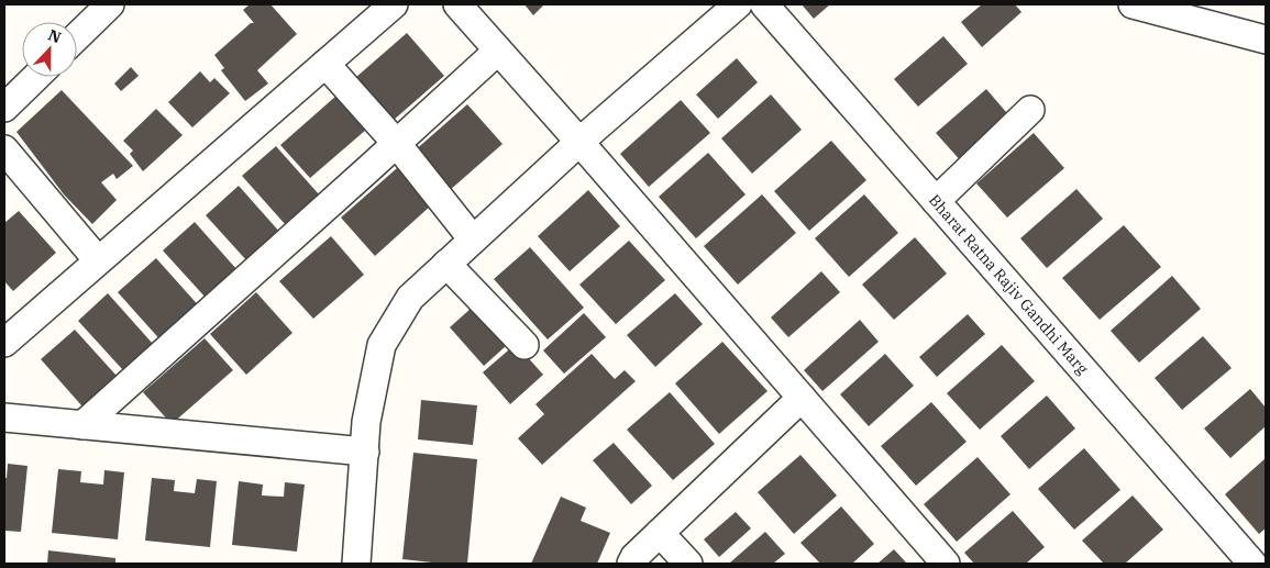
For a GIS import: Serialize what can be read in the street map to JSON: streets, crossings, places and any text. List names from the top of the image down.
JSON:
{
  "streets": {
    "street": ["Bharat Ratna Rajiv Gandhi Marg"]
  },
  "north": "top"
}
